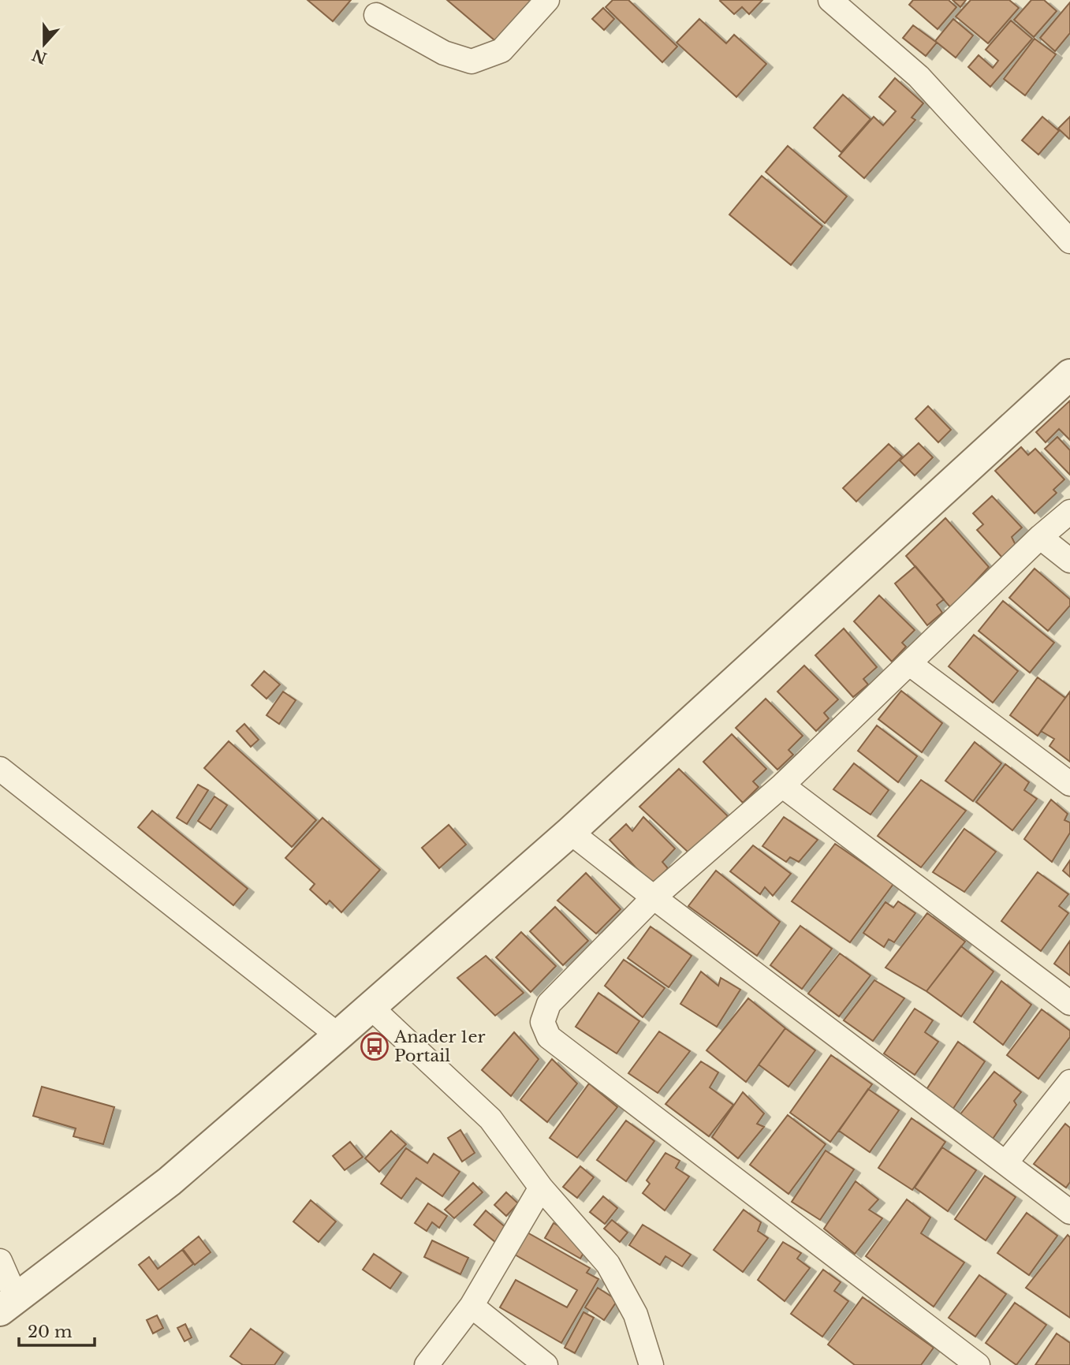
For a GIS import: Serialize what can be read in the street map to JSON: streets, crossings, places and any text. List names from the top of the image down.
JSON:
{
  "places": {
    "bus stop": ["Anader 1er Portail"]
  },
  "scale_bar": "20 m",
  "north": "bottom"
}
